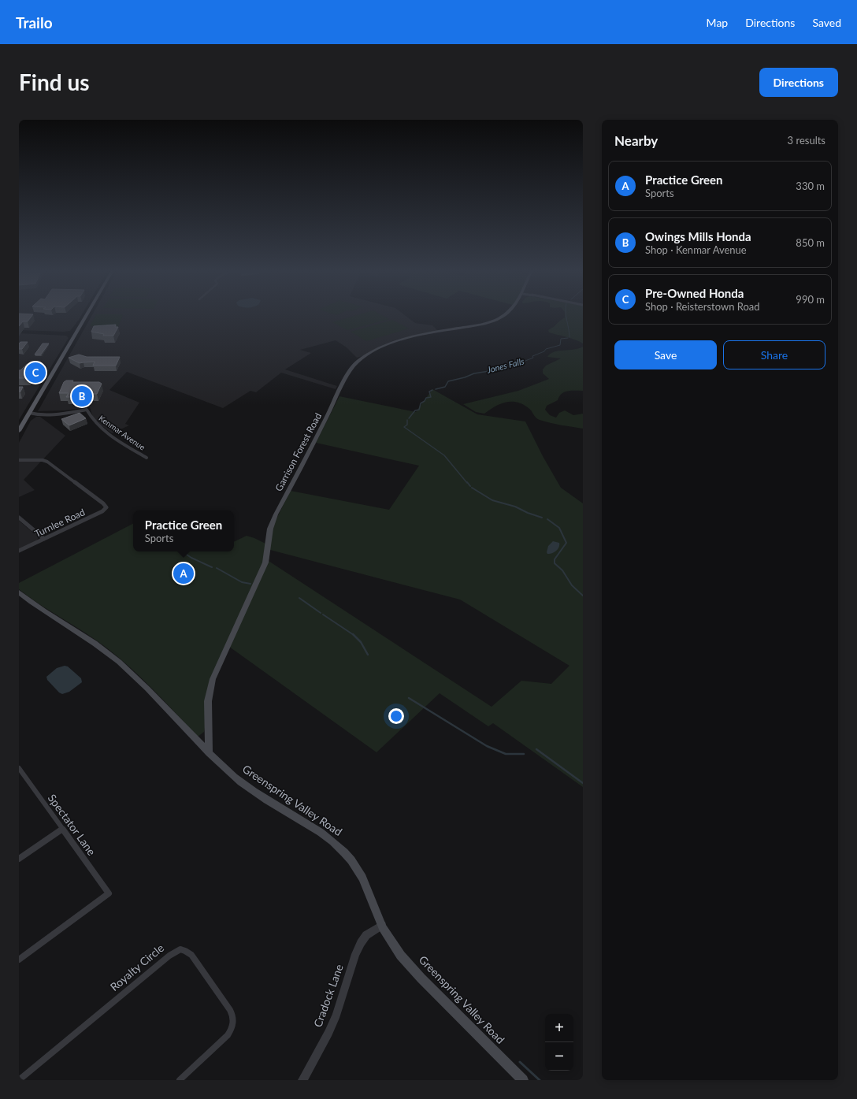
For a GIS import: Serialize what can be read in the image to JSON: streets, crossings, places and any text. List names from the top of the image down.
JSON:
{
  "streets": {
    "main road": ["Garrison Forest Road", "Greenspring Valley Road"],
    "street": [
      "Kenmar Avenue",
      "Turnlee Road",
      "Spectator Lane",
      "Royalty Circle",
      "Cradock Lane"
    ]
  },
  "crossings": [
    ["Garrison Forest Road", "Greenspring Valley Road"],
    ["Greenspring Valley Road", "Cradock Lane"]
  ],
  "water": ["Jones Falls"],
  "page": {
    "header": "Trailo",
    "nav": ["Map", "Directions", "Saved"],
    "buttons": [
      "Directions",
      ["Save", "Share"]
    ],
    "title": "Find us",
    "heading": ["Nearby", "3 results"],
    "list": [
      {
        "mark": "A",
        "name": "Practice Green",
        "note": "Sports",
        "value": "330 m"
      },
      {
        "mark": "B",
        "name": "Owings Mills Honda",
        "note": "Shop · Kenmar Avenue",
        "value": "850 m"
      },
      {
        "mark": "C",
        "name": "Pre-Owned Honda",
        "note": "Shop · Reisterstown Road",
        "value": "990 m"
      }
    ],
    "pins": ["C", "B", "A"],
    "popup": ["Practice Green", "Sports"],
    "map_buttons": ["+", "−"]
  }
}
